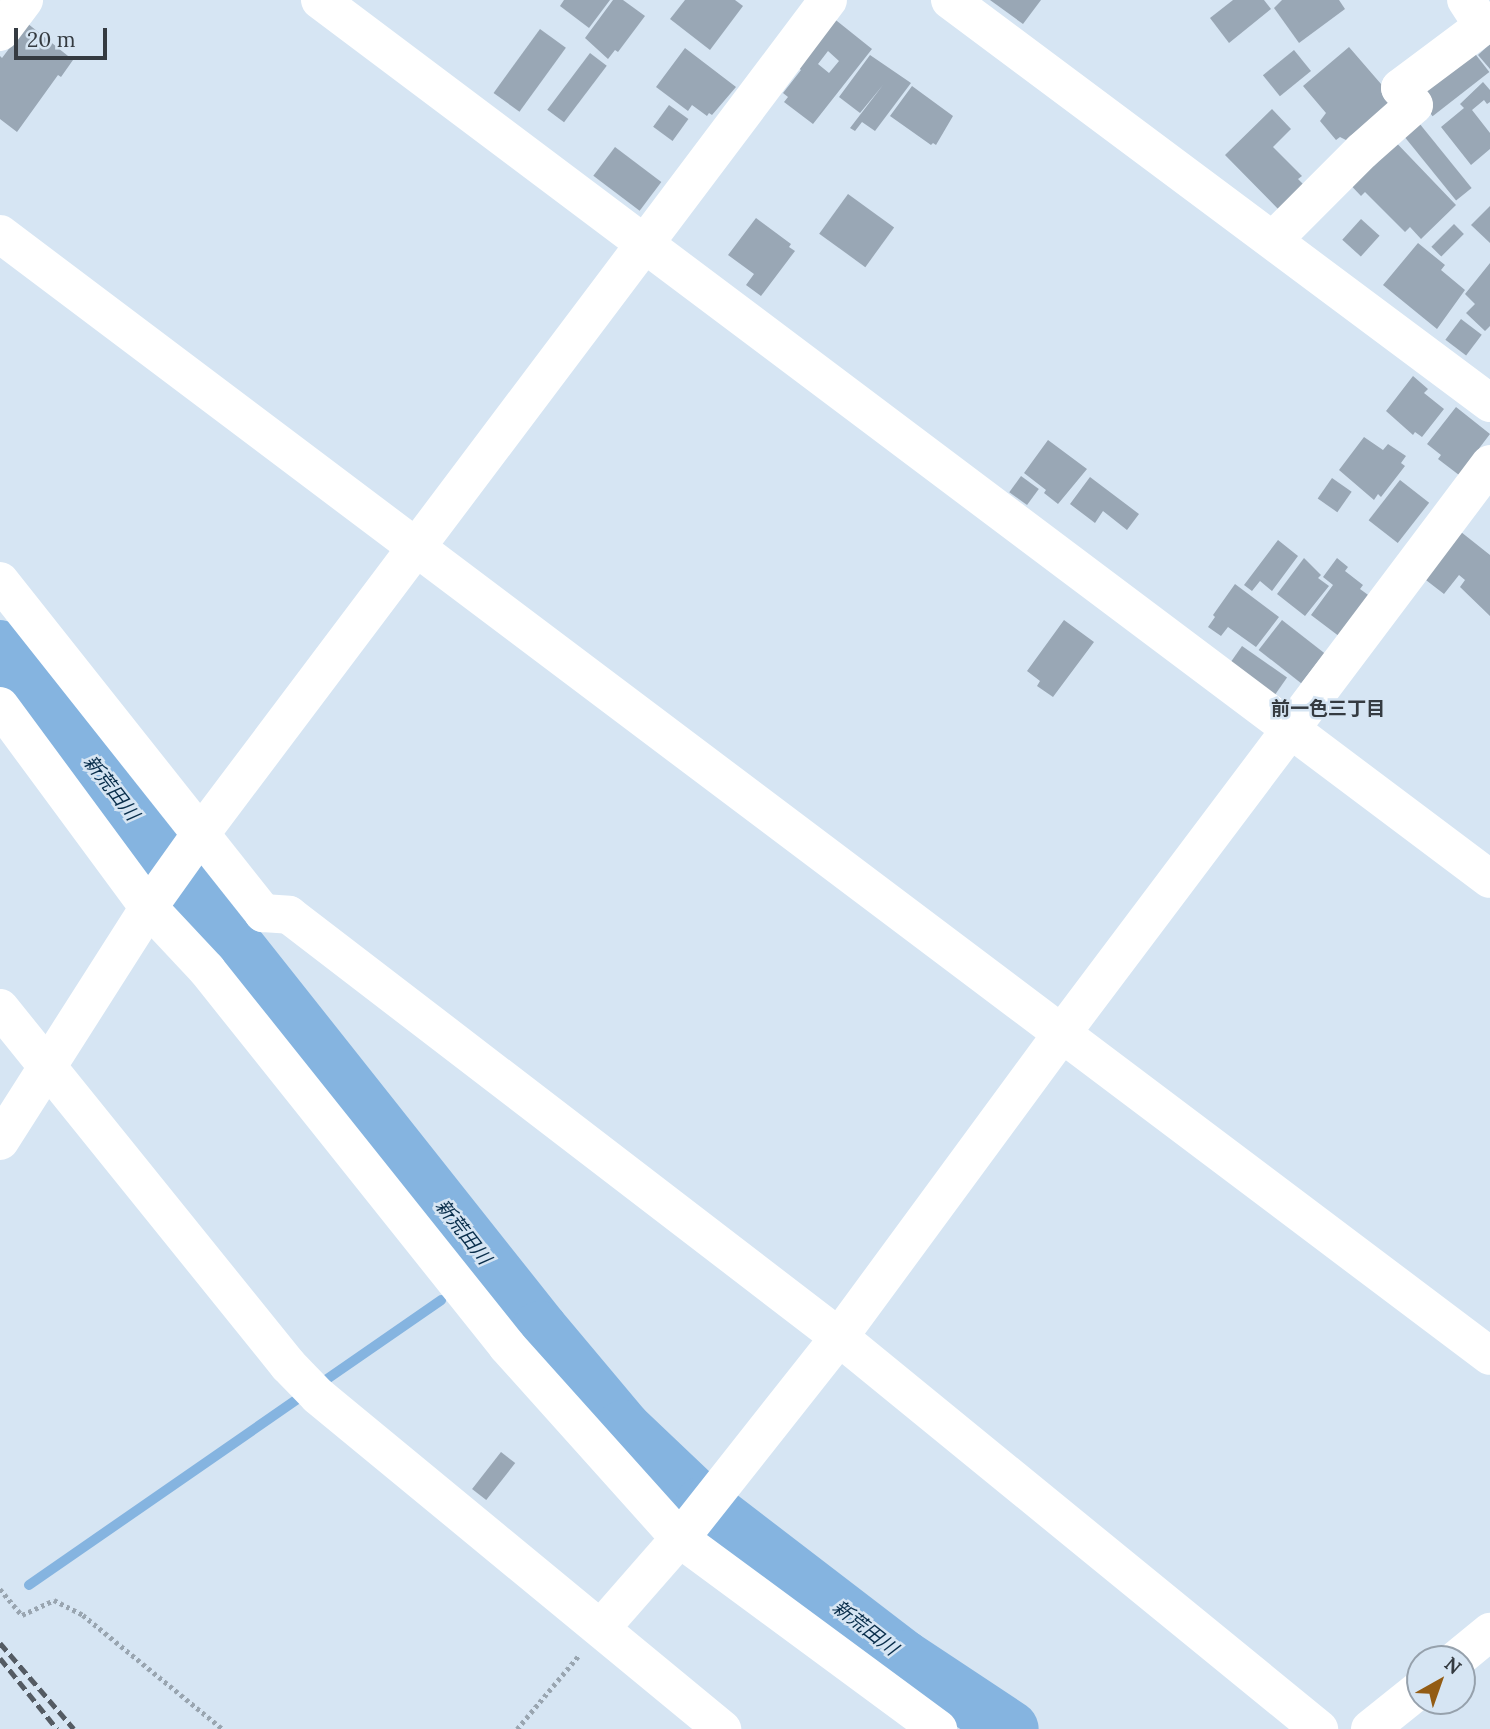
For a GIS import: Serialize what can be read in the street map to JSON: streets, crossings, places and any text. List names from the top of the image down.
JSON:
{
  "districts": ["前一色三丁目"],
  "water": ["新荒田川"],
  "scale_bar": "20 m",
  "north": "top right"
}
